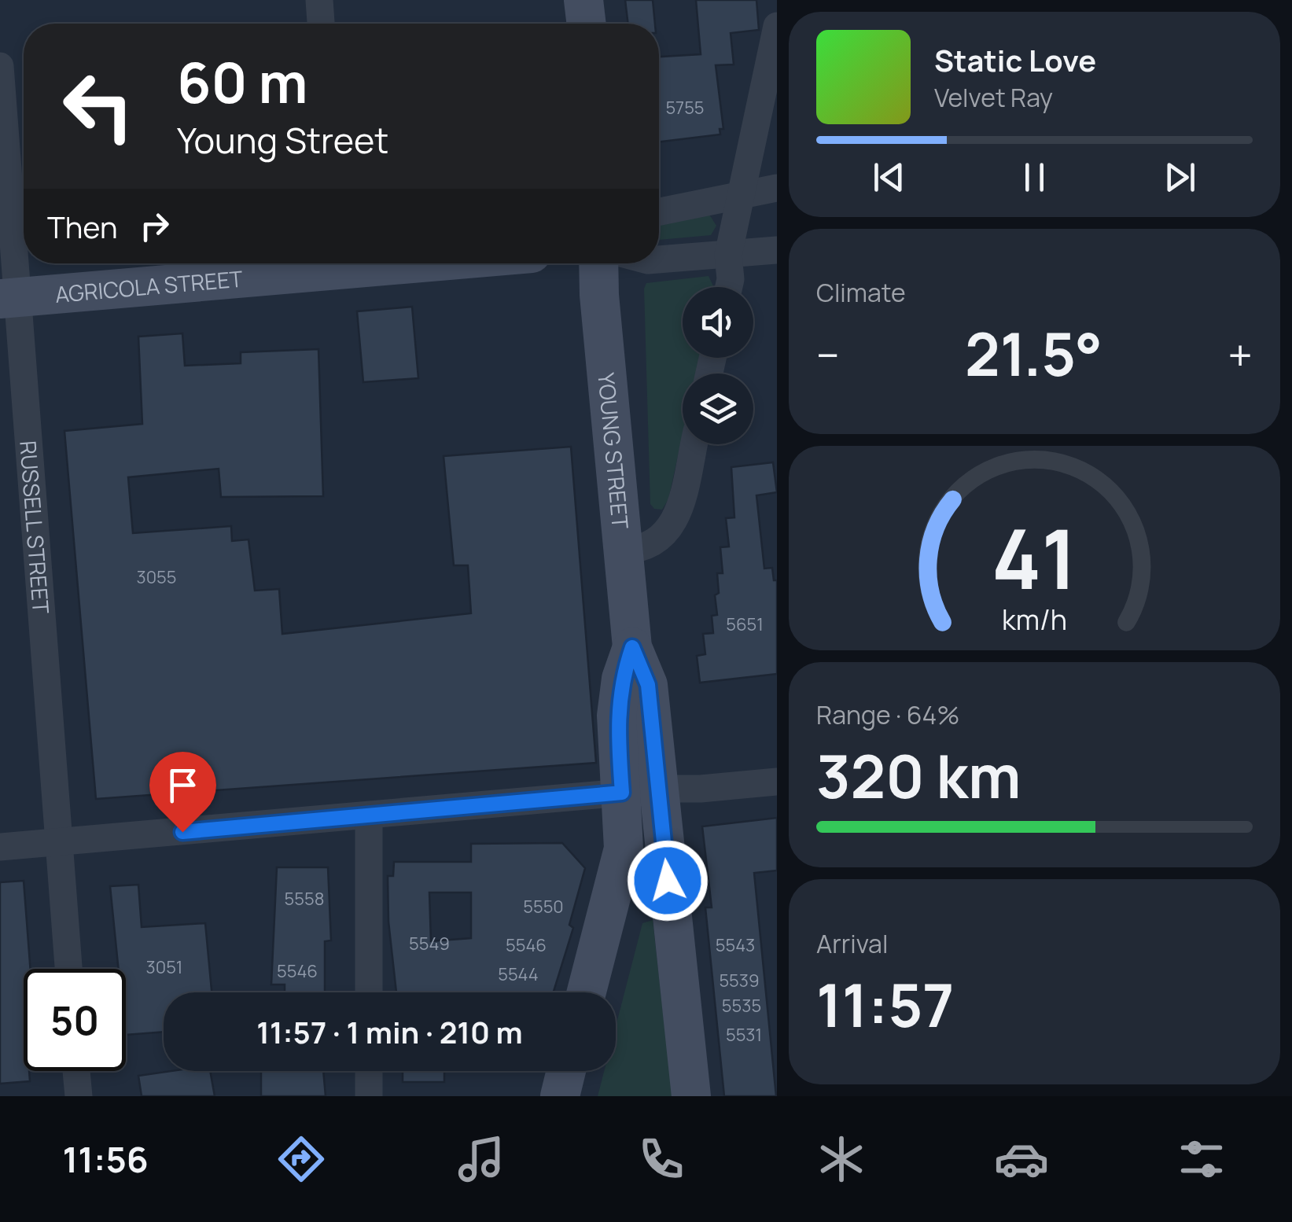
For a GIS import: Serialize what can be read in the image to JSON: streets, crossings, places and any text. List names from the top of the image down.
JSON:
{
  "streets": {
    "main road": ["AGRICOLA STREET", "YOUNG STREET"],
    "street": ["RUSSELL STREET"]
  },
  "crossings": [
    ["AGRICOLA STREET", "RUSSELL STREET"]
  ],
  "house_numbers": [
    "5755",
    "3055",
    "5651",
    "5558",
    "5550",
    "5549",
    "5546",
    "5543",
    "3051",
    "5546",
    "5544",
    "5539",
    "5535",
    "5531"
  ],
  "page": {
    "turn": ["60 m", "Young Street"],
    "song": ["Static Love", "Velvet Ray"],
    "then": "Then",
    "tile": [
      "Climate",
      ["Range · 64%", "320 km"],
      ["Arrival", "11:57"]
    ],
    "heat": ["−", "21.5°", "+"],
    "limit": "50",
    "trip": "11:57 · 1 min · 210 m",
    "tabs": "11:56",
    "gauge": ["41", "km/h"]
  }
}
